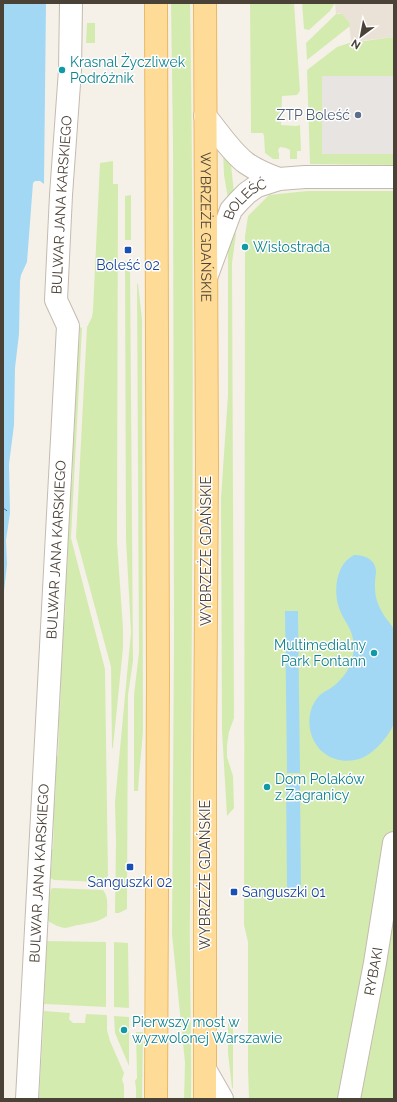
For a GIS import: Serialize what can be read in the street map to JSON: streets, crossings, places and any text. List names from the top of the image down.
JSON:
{
  "streets": {
    "main road": ["WYBRZEŻE GDAŃSKIE"],
    "street": ["BOLEŚĆ", "BULWAR JANA KARSKIEGO", "RYBAKI"]
  },
  "crossings": [
    ["BOLEŚĆ", "WYBRZEŻE GDAŃSKIE"]
  ],
  "places": {
    "other": [
      "Krasnal Życzliwek Podróżnik",
      "ZTP Boleść",
      "Wisłostrada",
      "Multimedialny Park Fontann",
      "Dom Polaków z Zagranicy",
      "Pierwszy most w wyzwolonej Warszawie"
    ],
    "transit": ["Boleść 02", "Sanguszki 02", "Sanguszki 01"]
  },
  "north": "bottom left"
}
